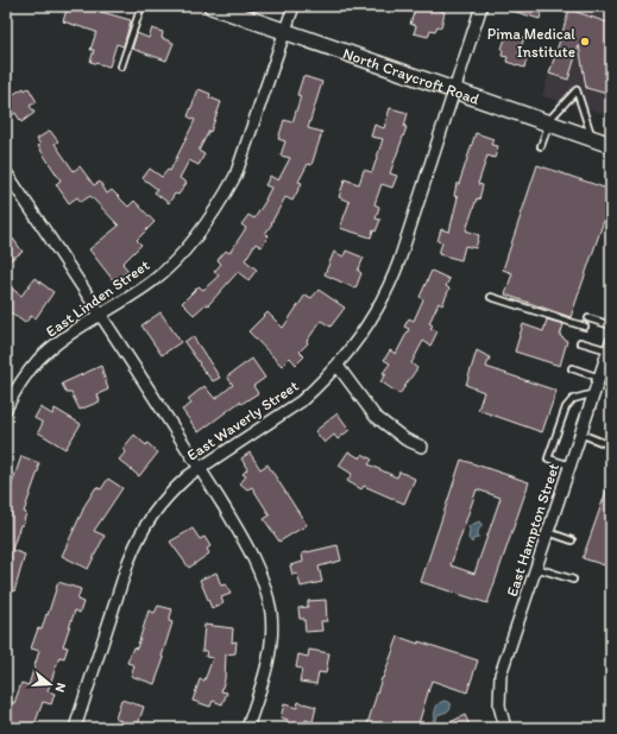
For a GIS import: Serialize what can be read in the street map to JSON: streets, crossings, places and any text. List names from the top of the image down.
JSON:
{
  "streets": {
    "main road": ["North Craycroft Road"],
    "street": ["East Linden Street", "East Waverly Street", "East Hampton Street"]
  },
  "crossings": [
    ["North Craycroft Road", "East Linden Street"],
    ["North Craycroft Road", "East Waverly Street"]
  ],
  "places": ["Pima Medical Institute"],
  "north": "right"
}
